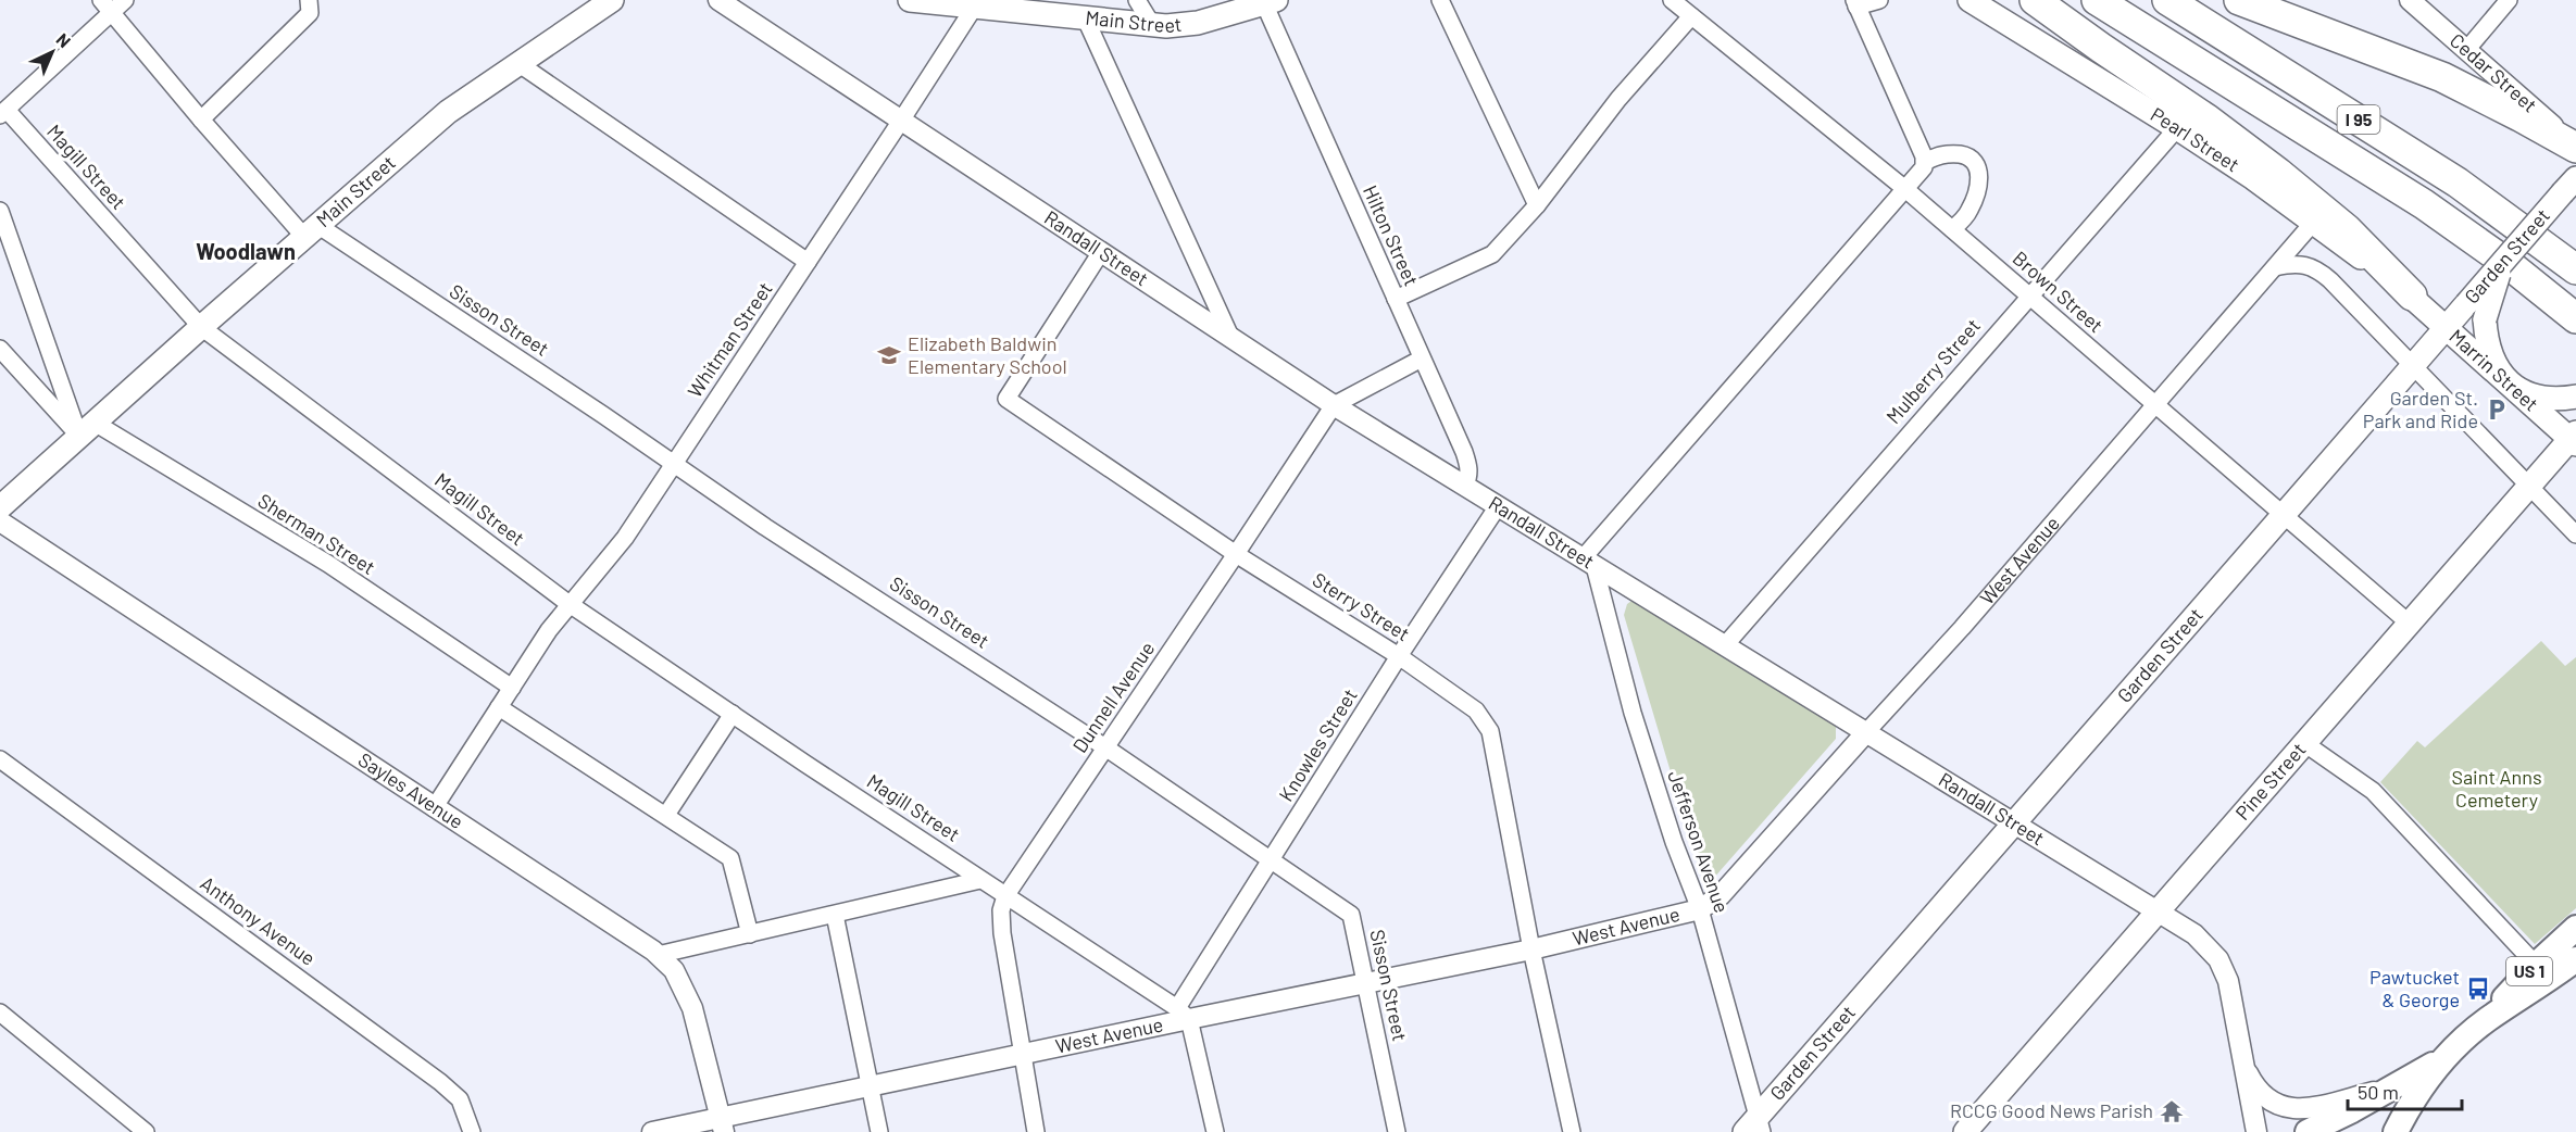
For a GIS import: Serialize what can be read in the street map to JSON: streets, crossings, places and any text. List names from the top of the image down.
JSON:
{
  "streets": {
    "highway": ["I 95"],
    "main road": [
      "Main Street",
      "Pearl Street",
      "Garden Street",
      "Marrin Street",
      "Pine Street",
      "US 1"
    ],
    "street": [
      "Cedar Street",
      "Magill Street",
      "Hilton Street",
      "Randall Street",
      "Brown Street",
      "Sisson Street",
      "Whitman Street",
      "Mulberry Street",
      "Sherman Street",
      "West Avenue",
      "Sterry Street",
      "Dunnell Avenue",
      "Knowles Street",
      "Sayles Avenue",
      "Jefferson Avenue",
      "Anthony Avenue"
    ]
  },
  "crossings": [
    ["Main Street", "Magill Street"],
    ["Main Street", "Hilton Street"],
    ["Main Street", "Sisson Street"],
    ["Main Street", "Whitman Street"],
    ["Main Street", "Sherman Street"],
    ["Pearl Street", "Marrin Street"],
    ["Pearl Street", "Mulberry Street"],
    ["Pearl Street", "West Avenue"],
    ["Magill Street", "Whitman Street"],
    ["Magill Street", "Dunnell Avenue"],
    ["Hilton Street", "Randall Street"],
    ["Hilton Street", "Dunnell Avenue"],
    ["Randall Street", "Garden Street"],
    ["Randall Street", "Whitman Street"],
    ["Randall Street", "Mulberry Street"],
    ["Randall Street", "West Avenue"],
    ["Randall Street", "Sterry Street"],
    ["Randall Street", "Dunnell Avenue"],
    ["Randall Street", "Knowles Street"],
    ["Randall Street", "Pine Street"],
    ["Randall Street", "Jefferson Avenue"],
    ["Garden Street", "Brown Street"],
    ["Garden Street", "Marrin Street"],
    ["Garden Street", "Jefferson Avenue"],
    ["Brown Street", "Mulberry Street"],
    ["Brown Street", "West Avenue"],
    ["Brown Street", "Pine Street"],
    ["Sisson Street", "Whitman Street"],
    ["Sisson Street", "West Avenue"],
    ["Sisson Street", "Dunnell Avenue"],
    ["Sisson Street", "Knowles Street"],
    ["Whitman Street", "Sherman Street"],
    ["Marrin Street", "Pine Street"],
    ["West Avenue", "Sterry Street"],
    ["West Avenue", "Dunnell Avenue"],
    ["West Avenue", "Knowles Street"],
    ["West Avenue", "Sayles Avenue"],
    ["West Avenue", "Jefferson Avenue"],
    ["Sterry Street", "Dunnell Avenue"],
    ["Sterry Street", "Knowles Street"]
  ],
  "districts": ["Woodlawn"],
  "parks": ["Saint Anns Cemetery"],
  "places": {
    "school or university": ["Elizabeth Baldwin Elementary School"],
    "parking": ["Garden St. Park and Ride"],
    "bus stop": ["Pawtucket & George"],
    "temple": ["RCCG Good News Parish"]
  },
  "scale_bar": "50 m",
  "north": "top right"
}
